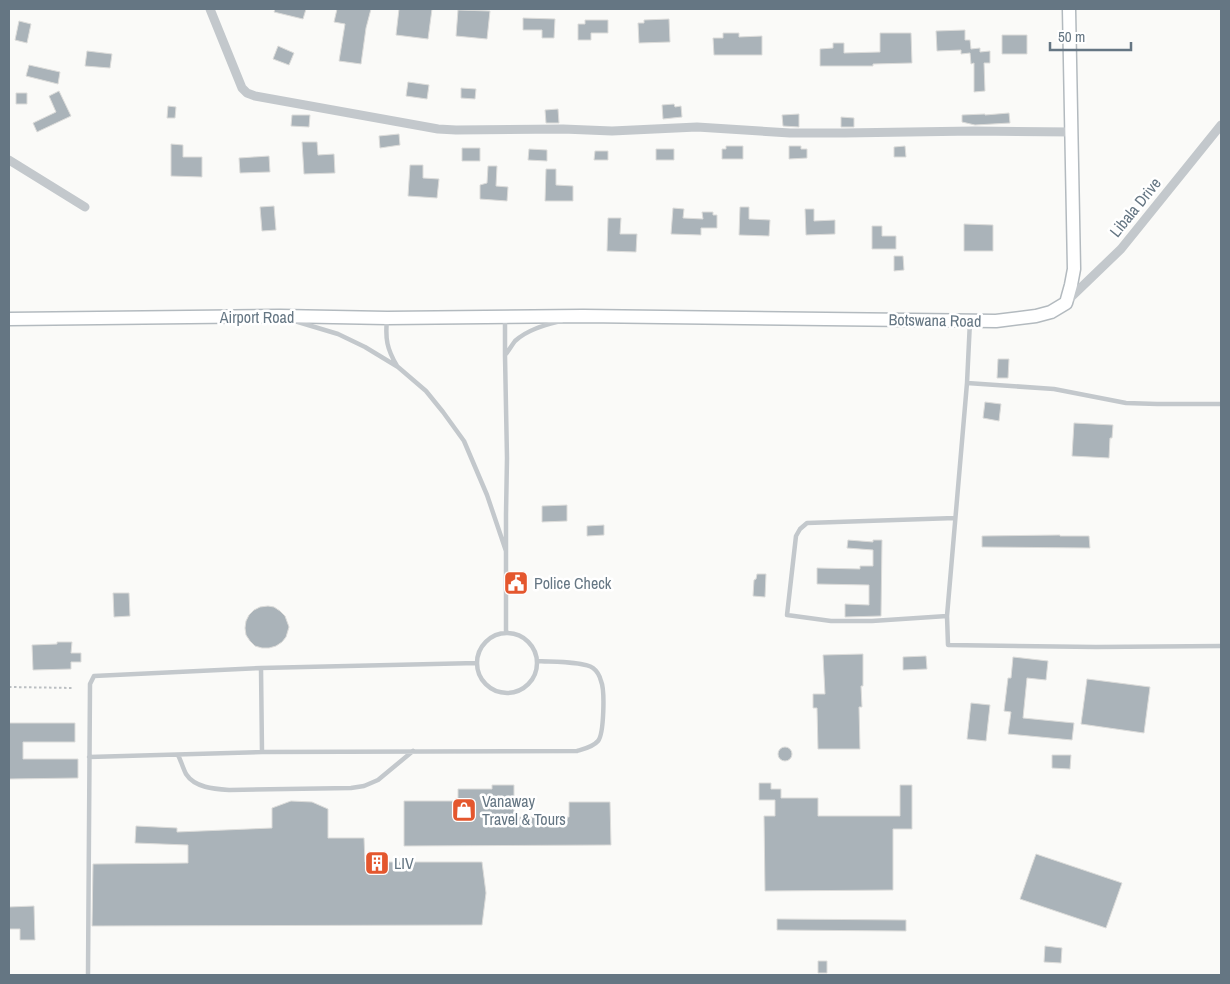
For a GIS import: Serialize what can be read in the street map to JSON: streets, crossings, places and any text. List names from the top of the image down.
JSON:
{
  "streets": {
    "street": ["Libala Drive", "Airport Road", "Botswana Road"]
  },
  "crossings": [
    ["Libala Drive", "Botswana Road"],
    ["Airport Road", "Botswana Road"]
  ],
  "places": {
    "public building": ["Police Check"],
    "shop": ["Vanaway Travel & Tours"],
    "building": ["LIV"]
  },
  "scale_bar": "50 m"
}
